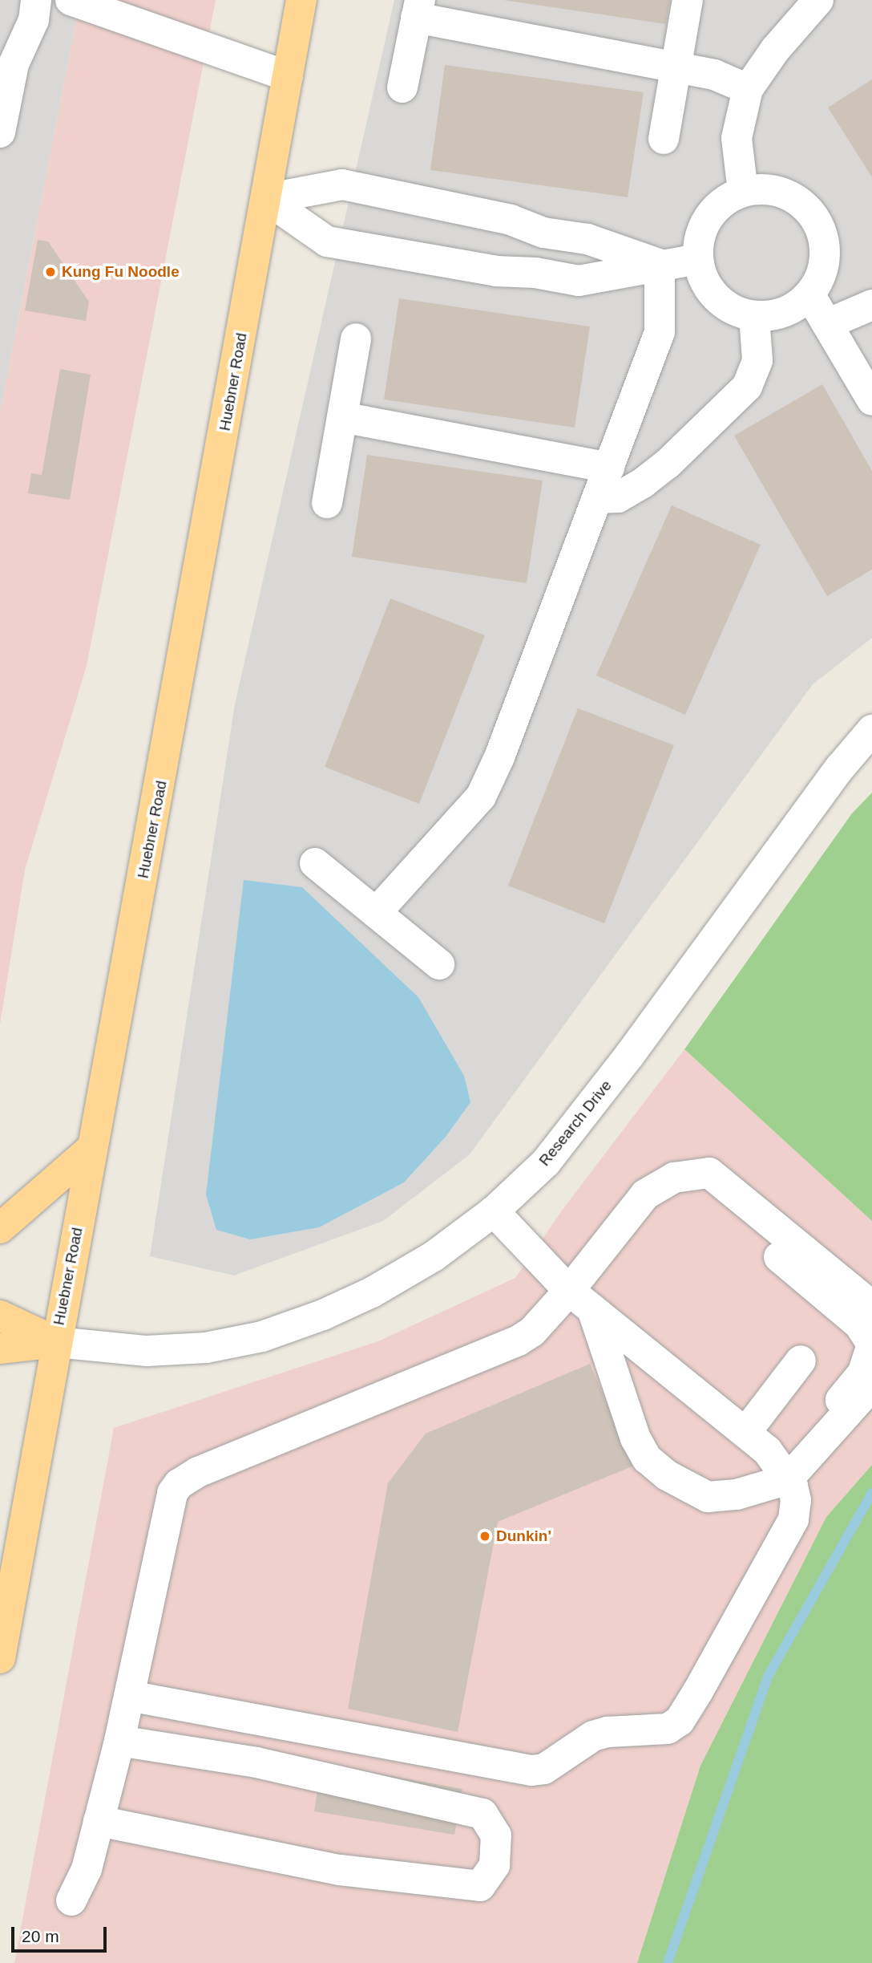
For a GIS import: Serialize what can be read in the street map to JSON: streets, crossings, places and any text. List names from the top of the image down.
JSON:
{
  "streets": {
    "main road": ["Huebner Road", "Research Drive"]
  },
  "crossings": [
    ["Huebner Road", "Research Drive"]
  ],
  "places": ["Kung Fu Noodle", "Dunkin'"],
  "scale_bar": "20 m"
}
